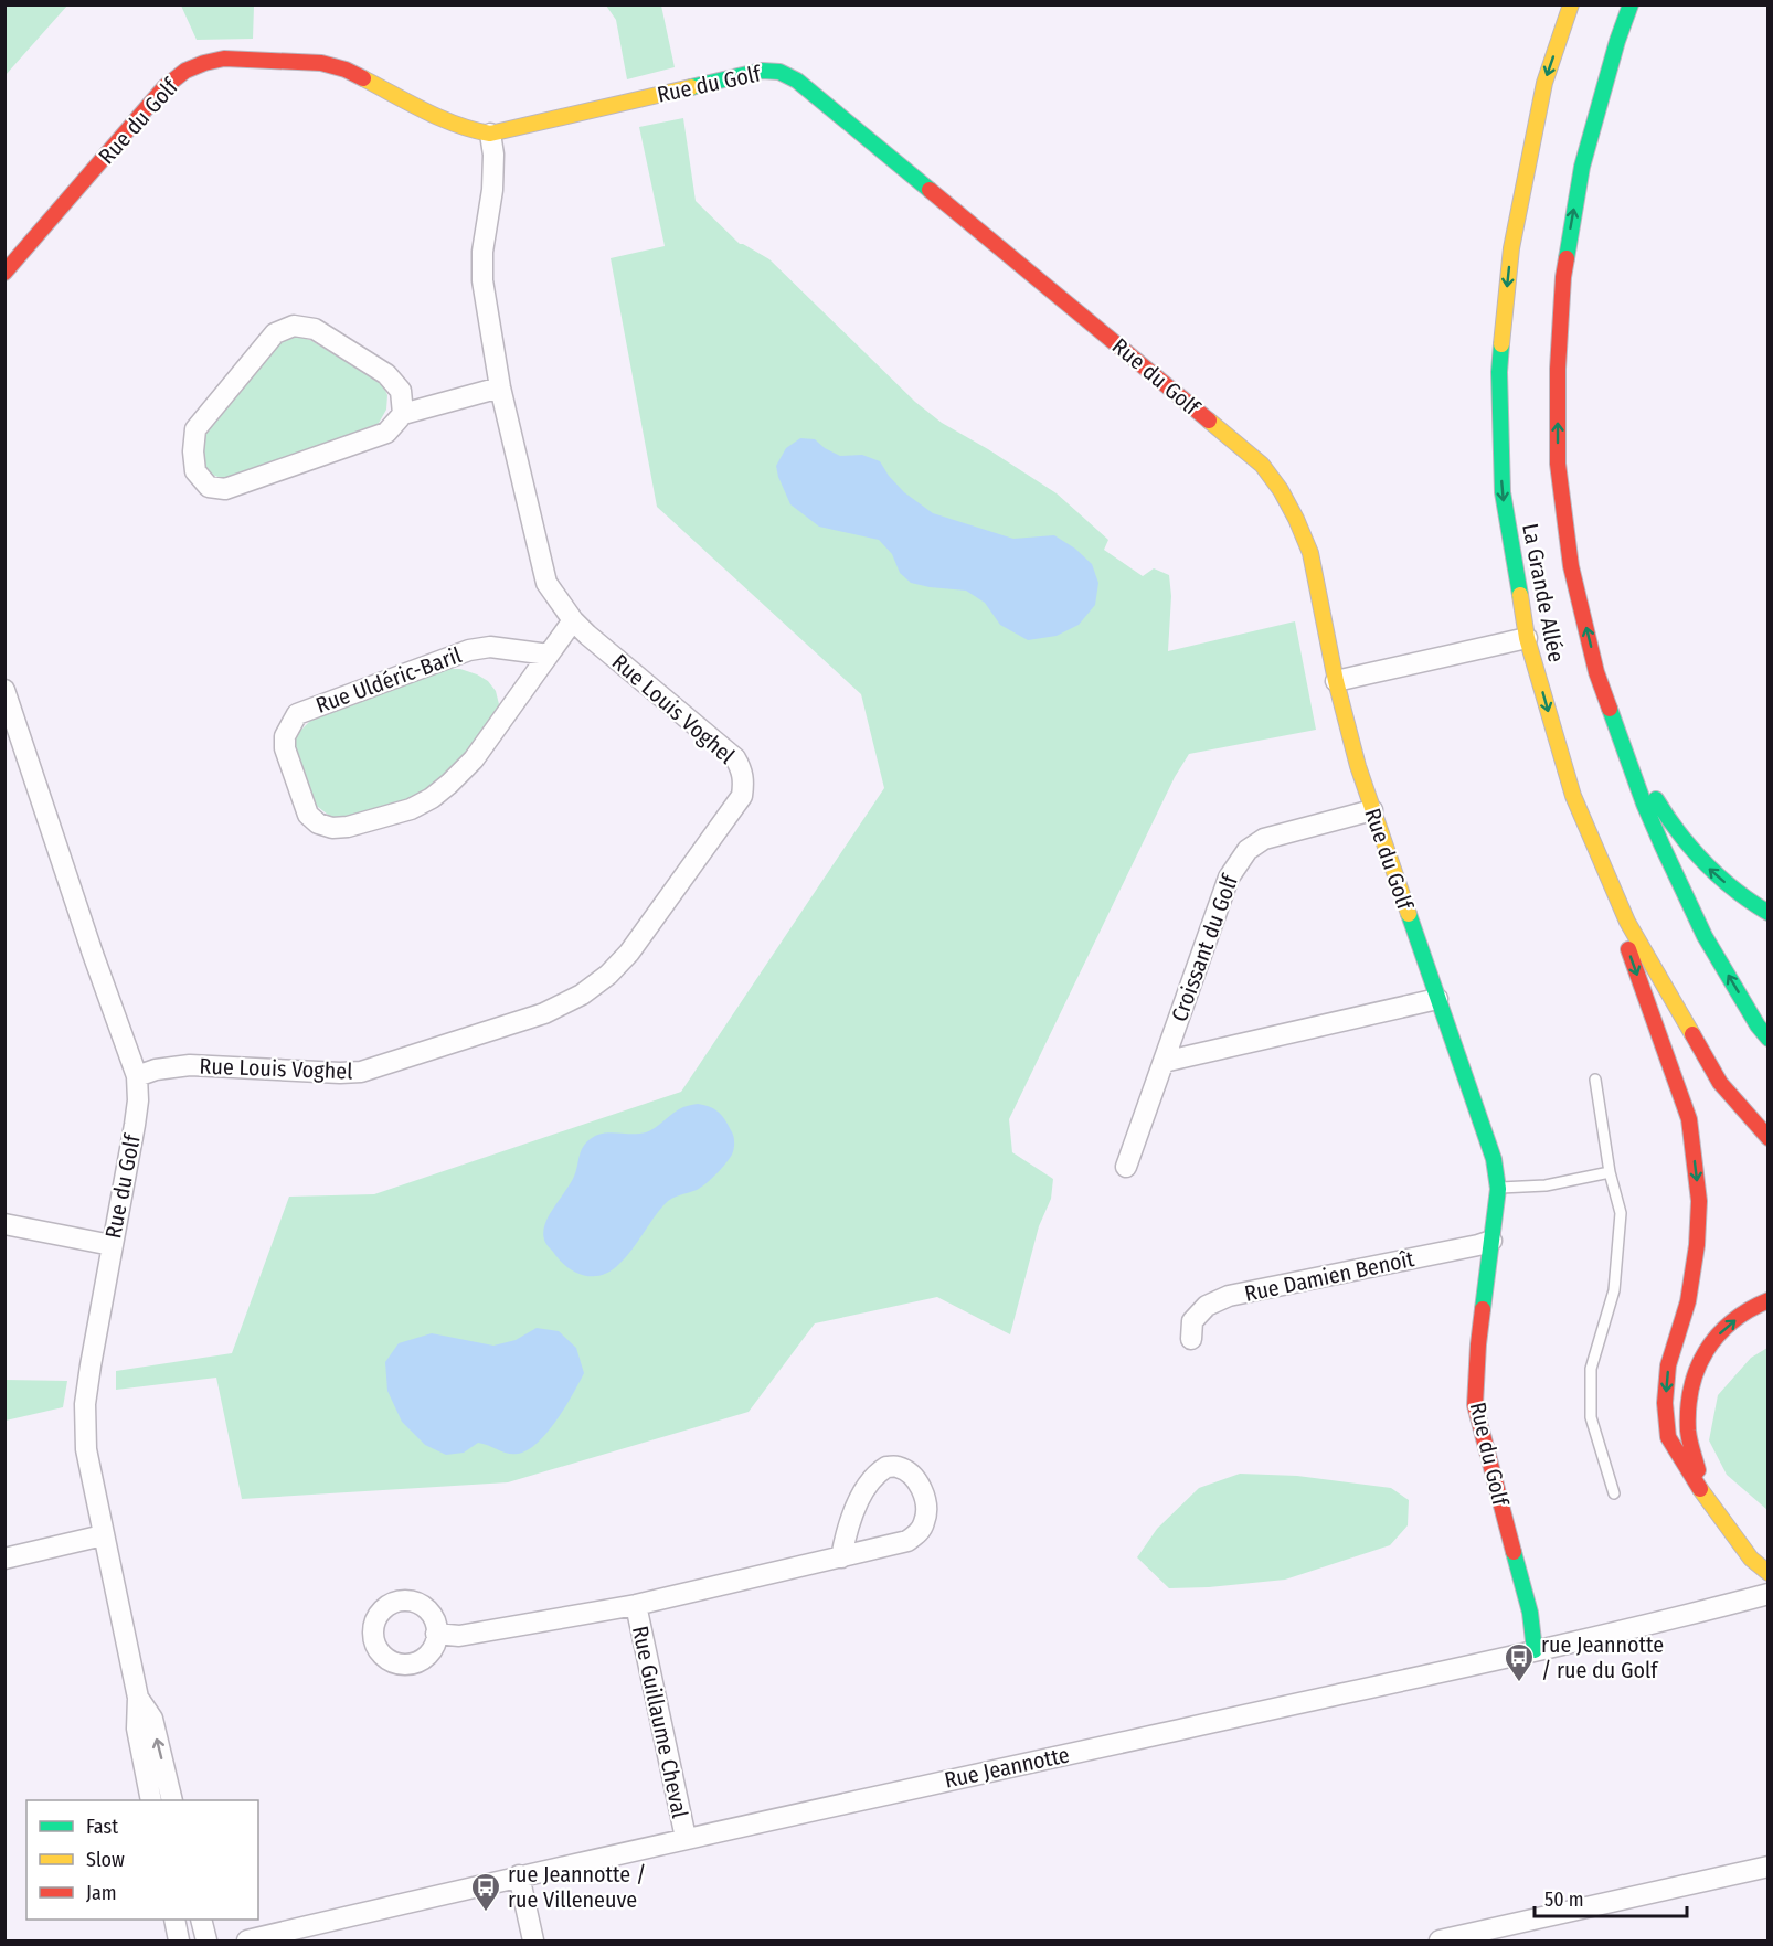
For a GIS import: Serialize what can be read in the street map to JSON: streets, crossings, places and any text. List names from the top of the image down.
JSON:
{
  "streets": {
    "street": [
      "Rue du Golf",
      "La Grande Allée",
      "Rue Uldéric-Baril",
      "Rue Louis Voghel",
      "Croissant du Golf",
      "Rue Damien Benoît",
      "Rue Guillaume Cheval",
      "Rue Jeannotte"
    ]
  },
  "crossings": [
    ["Rue du Golf", "Rue Louis Voghel"],
    ["Rue du Golf", "Croissant du Golf"],
    ["Rue du Golf", "Rue Damien Benoît"],
    ["Rue du Golf", "Rue Jeannotte"],
    ["Rue Uldéric-Baril", "Rue Louis Voghel"],
    ["Rue Guillaume Cheval", "Rue Jeannotte"]
  ],
  "places": {
    "bus stop": ["rue Jeannotte / rue du Golf", "rue Jeannotte / rue Villeneuve"]
  },
  "legend": ["Fast", "Slow", "Jam"],
  "scale_bar": "50 m"
}
